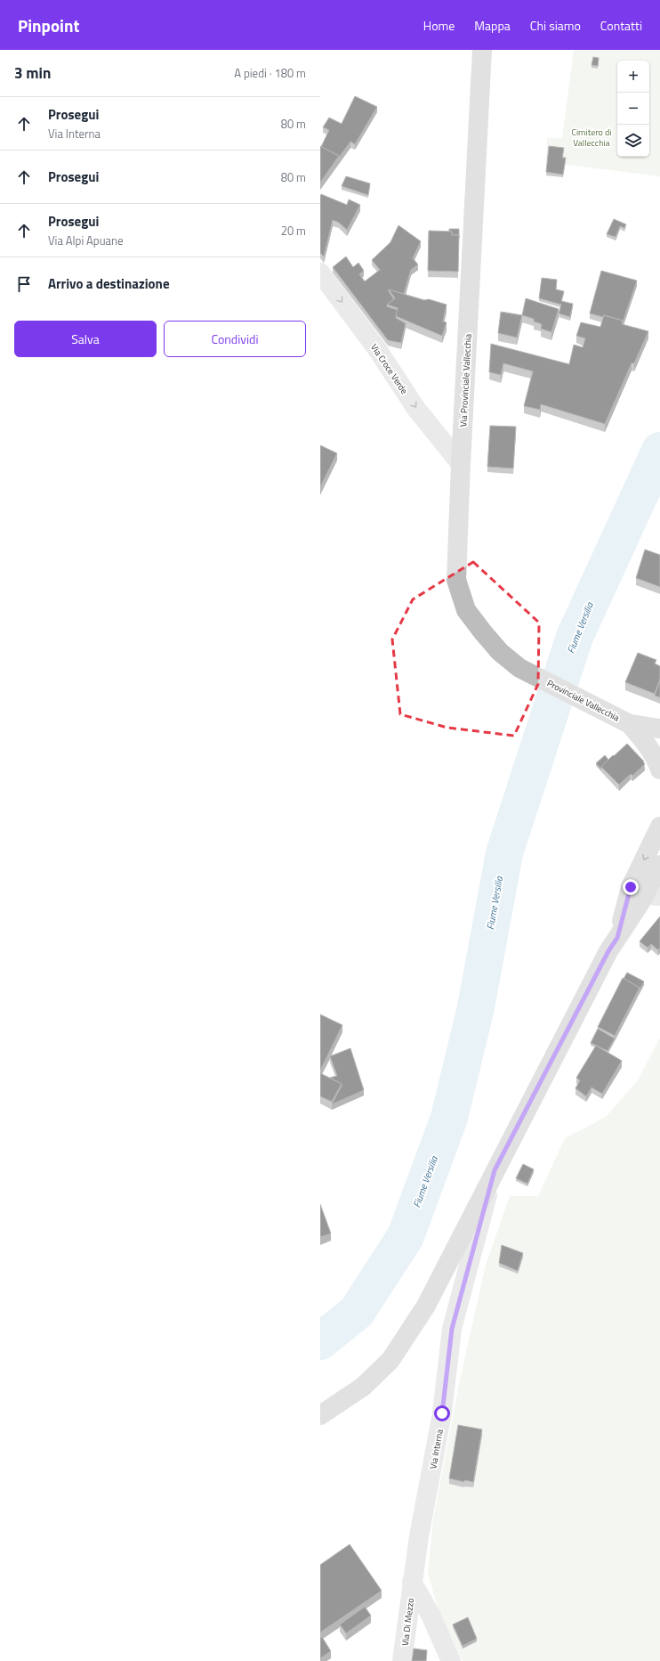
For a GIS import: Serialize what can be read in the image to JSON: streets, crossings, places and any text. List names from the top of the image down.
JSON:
{
  "streets": {
    "main road": ["Via Provinciale Vallecchia", "Provinciale Vallecchia"],
    "street": ["Via Croce Verde", "Via Interna", "Via Di Mezzo"]
  },
  "crossings": [
    ["Via Croce Verde", "Via Provinciale Vallecchia"],
    ["Via Provinciale Vallecchia", "Provinciale Vallecchia"],
    ["Via Interna", "Via Di Mezzo"]
  ],
  "one_way": ["Via Croce Verde"],
  "water": ["Fiume Versilia"],
  "parks": ["Cimitero di Vallecchia"],
  "page": {
    "header": "Pinpoint",
    "nav": [
      "Home",
      "Mappa",
      "Chi siamo",
      "Contatti"
    ],
    "heading": ["3 min", "A piedi · 180 m"],
    "map_buttons": ["+", "−"],
    "list": [
      ["Prosegui", "Via Interna", "80 m"],
      ["Prosegui", "80 m"],
      ["Prosegui", "Via Alpi Apuane", "20 m"],
      "Arrivo a destinazione"
    ],
    "buttons": ["Salva", "Condividi"]
  }
}
